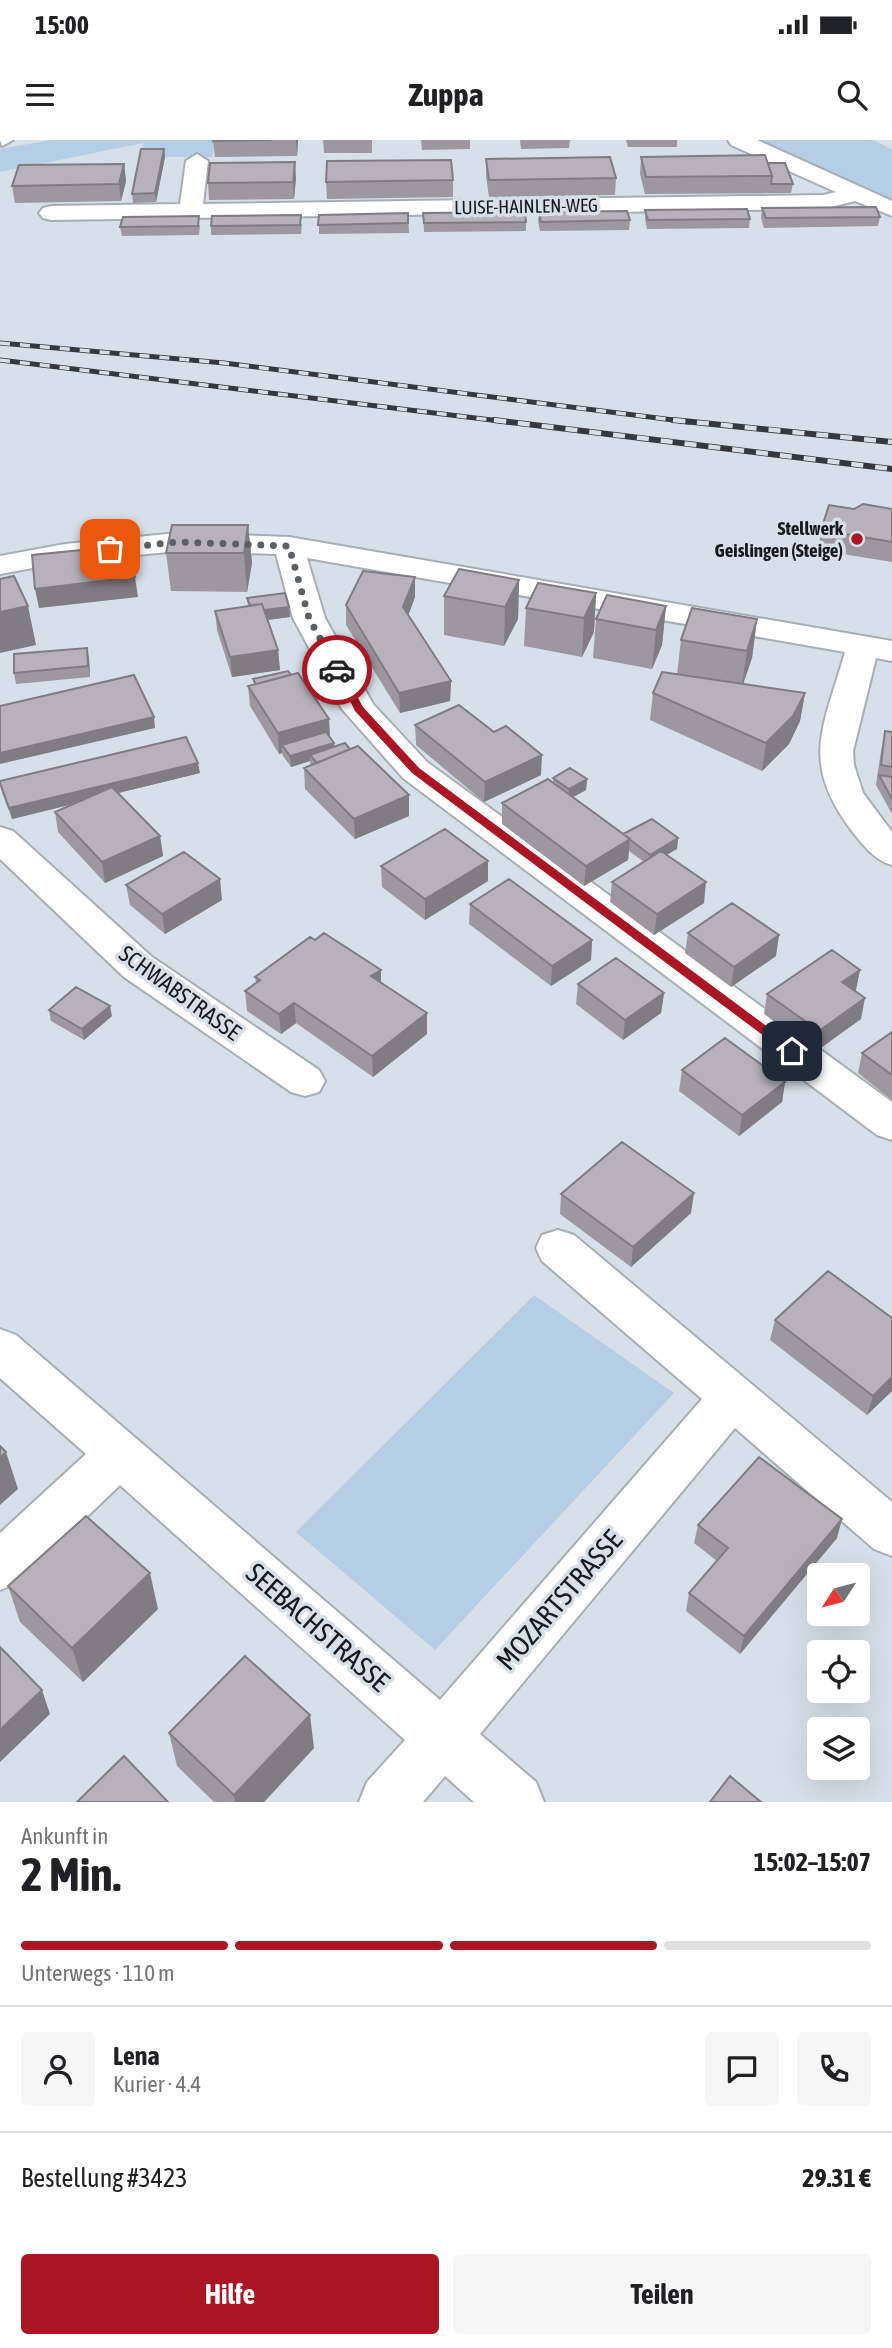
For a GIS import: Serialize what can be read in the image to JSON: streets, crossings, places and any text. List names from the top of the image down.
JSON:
{
  "streets": {
    "street": [
      "LUISE-HAINLEN-WEG",
      "SCHWABSTRASSE",
      "MOZARTSTRASSE",
      "SEEBACHSTRASSE"
    ]
  },
  "crossings": [
    ["MOZARTSTRASSE", "SEEBACHSTRASSE"]
  ],
  "places": ["Stellwerk Geislingen (Steige)"],
  "north": "bottom left",
  "page": {
    "status": "15:00",
    "header": "Zuppa",
    "heading": ["2 Min.", "Ankunft in", "15:02–15:07"],
    "panel": [
      "Lena",
      "Kurier · 4.4",
      "Bestellung #3423",
      "29.31 €"
    ],
    "bar": "Unterwegs · 110 m",
    "buttons": ["Hilfe", "Teilen"]
  }
}
